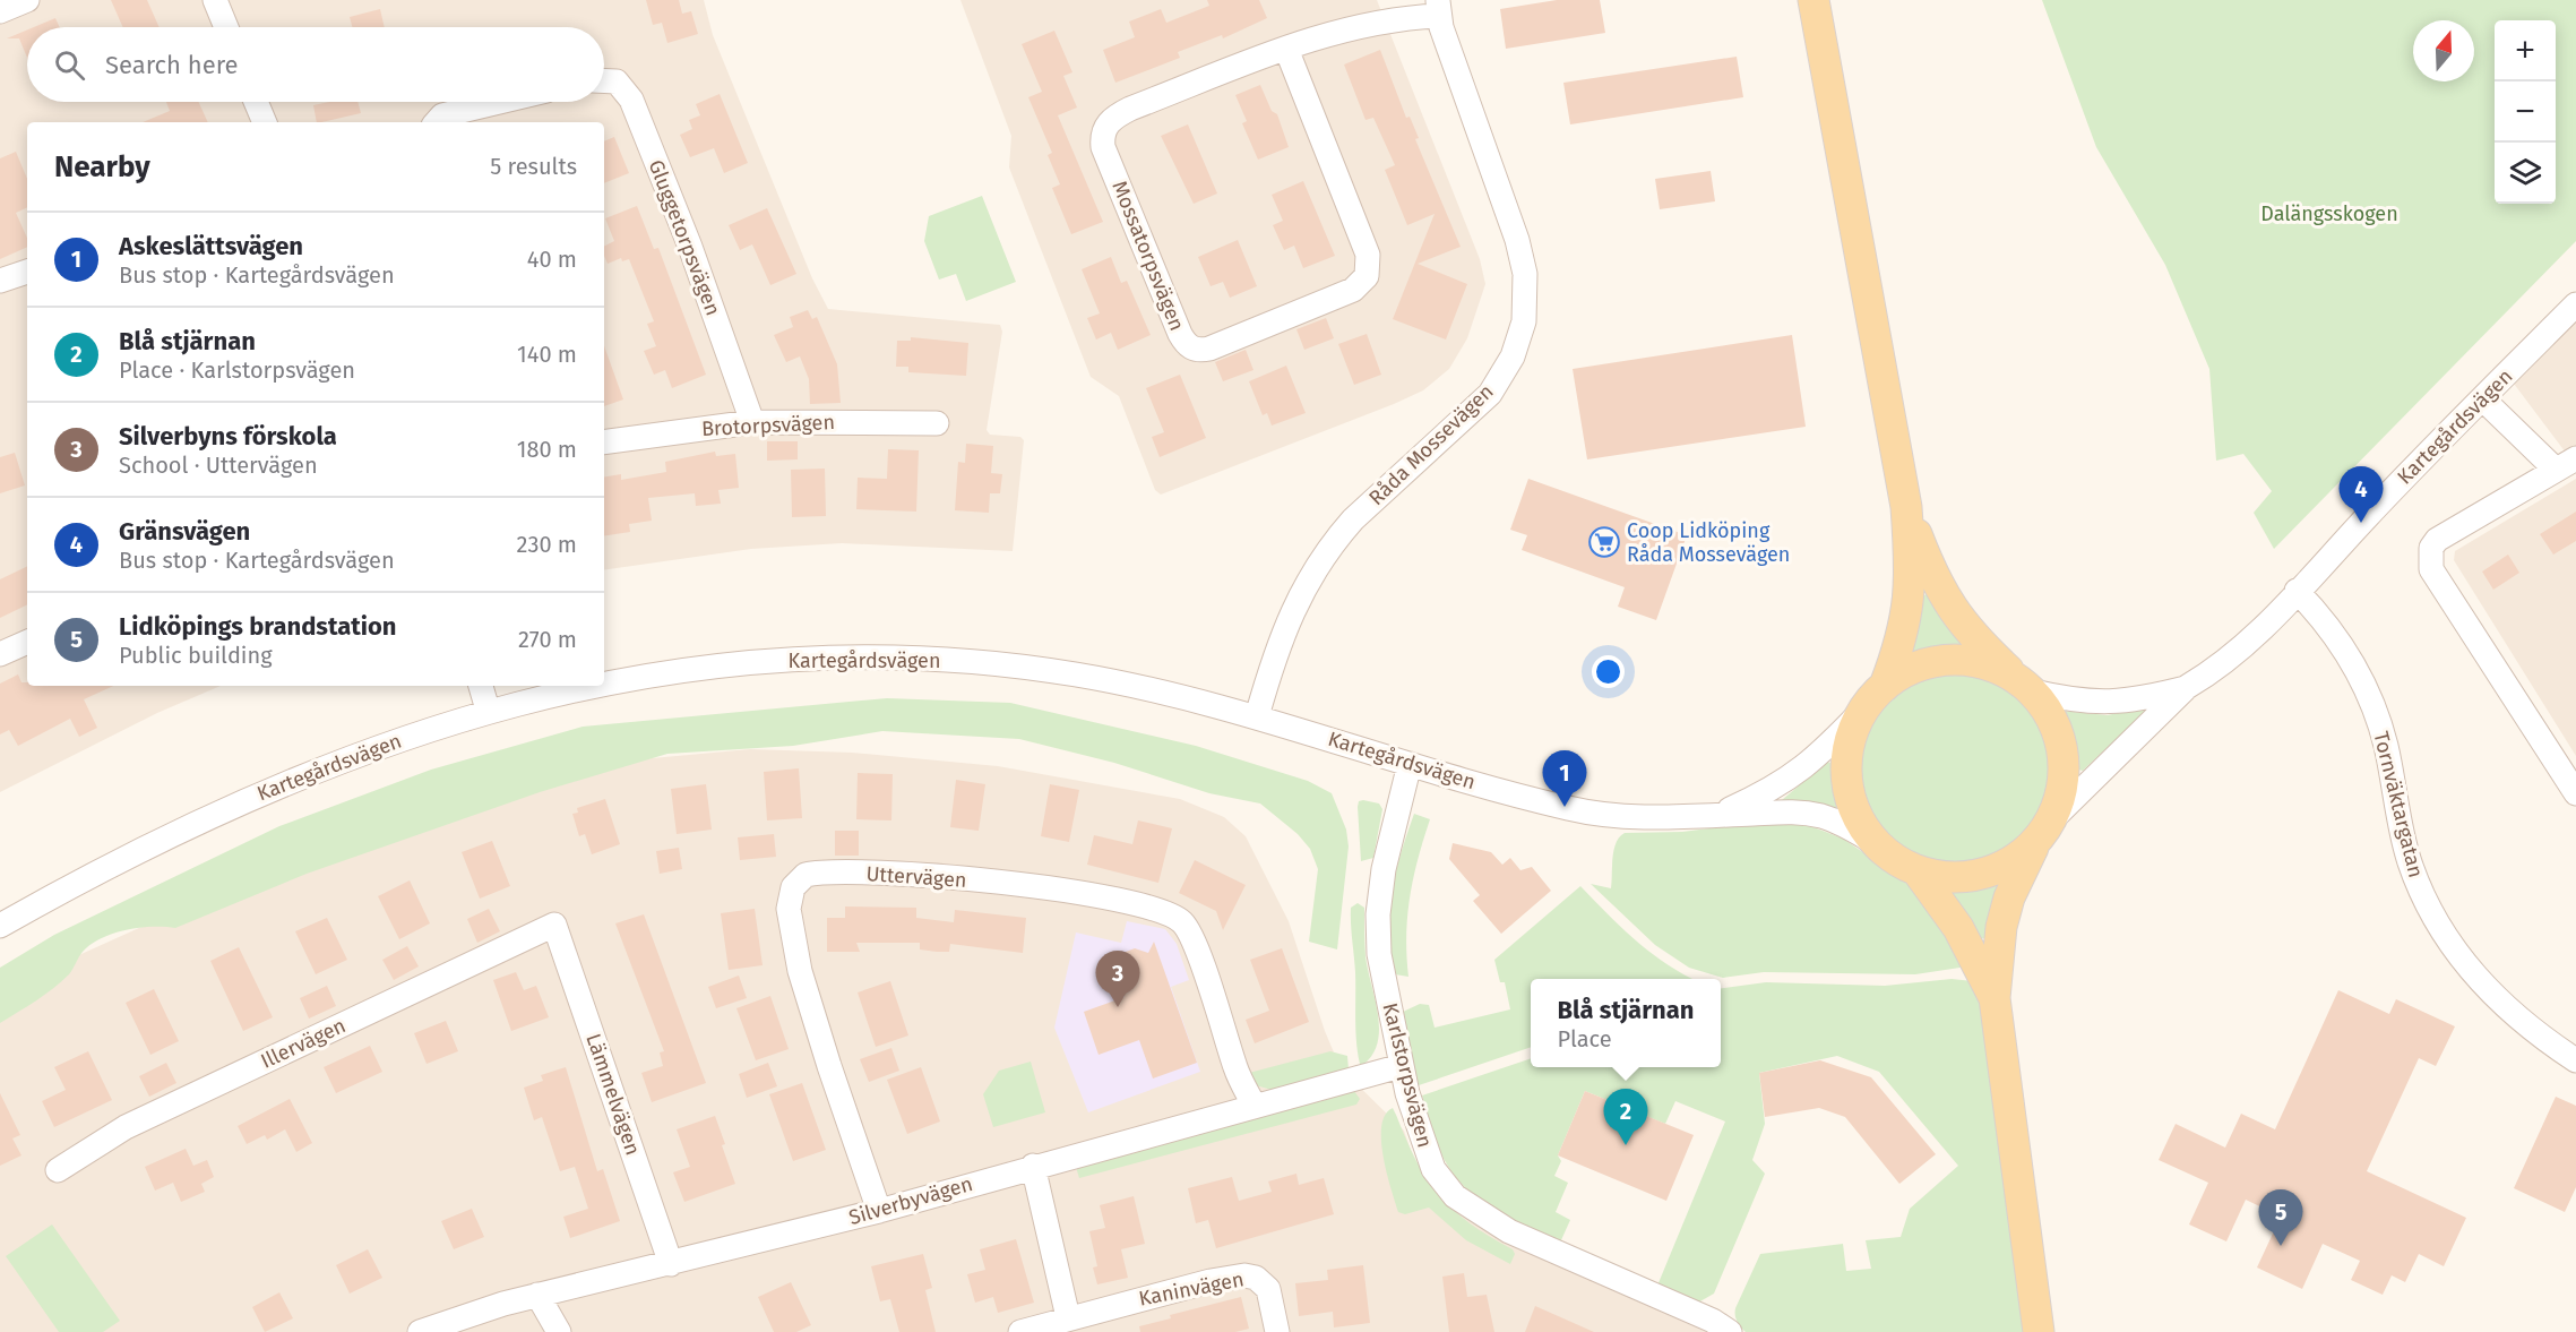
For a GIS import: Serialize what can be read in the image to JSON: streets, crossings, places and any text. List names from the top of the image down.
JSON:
{
  "streets": {
    "street": [
      "Gluggetorpsvägen",
      "Mossatorpsvägen",
      "Brotorpsvägen",
      "Kartegårdsvägen",
      "Råda Mossevägen",
      "Tornväktargatan",
      "Uttervägen",
      "Illervägen",
      "Karlstorpsvägen",
      "Lämmelvägen",
      "Silverbyvägen",
      "Kaninvägen"
    ]
  },
  "crossings": [
    ["Gluggetorpsvägen", "Brotorpsvägen"],
    ["Mossatorpsvägen", "Råda Mossevägen"],
    ["Kartegårdsvägen", "Råda Mossevägen"],
    ["Kartegårdsvägen", "Tornväktargatan"],
    ["Kartegårdsvägen", "Karlstorpsvägen"],
    ["Uttervägen", "Silverbyvägen"],
    ["Illervägen", "Lämmelvägen"],
    ["Karlstorpsvägen", "Silverbyvägen"],
    ["Lämmelvägen", "Silverbyvägen"]
  ],
  "parks": ["Dalängsskogen"],
  "places": {
    "supermarket": ["Coop Lidköping Råda Mossevägen"]
  },
  "north": "top",
  "page": {
    "map_buttons": ["+", "−"],
    "search": "Search here",
    "heading": ["Nearby", "5 results"],
    "list": [
      {
        "mark": "1",
        "name": "Askeslättsvägen",
        "note": "Bus stop · Kartegårdsvägen",
        "value": "40 m"
      },
      {
        "mark": "2",
        "name": "Blå stjärnan",
        "note": "Place · Karlstorpsvägen",
        "value": "140 m"
      },
      {
        "mark": "3",
        "name": "Silverbyns förskola",
        "note": "School · Uttervägen",
        "value": "180 m"
      },
      {
        "mark": "4",
        "name": "Gränsvägen",
        "note": "Bus stop · Kartegårdsvägen",
        "value": "230 m"
      },
      {
        "mark": "5",
        "name": "Lidköpings brandstation",
        "note": "Public building",
        "value": "270 m"
      }
    ],
    "pins": [
      "4",
      "1",
      "3",
      "2",
      "5"
    ],
    "popup": ["Blå stjärnan", "Place"]
  }
}
